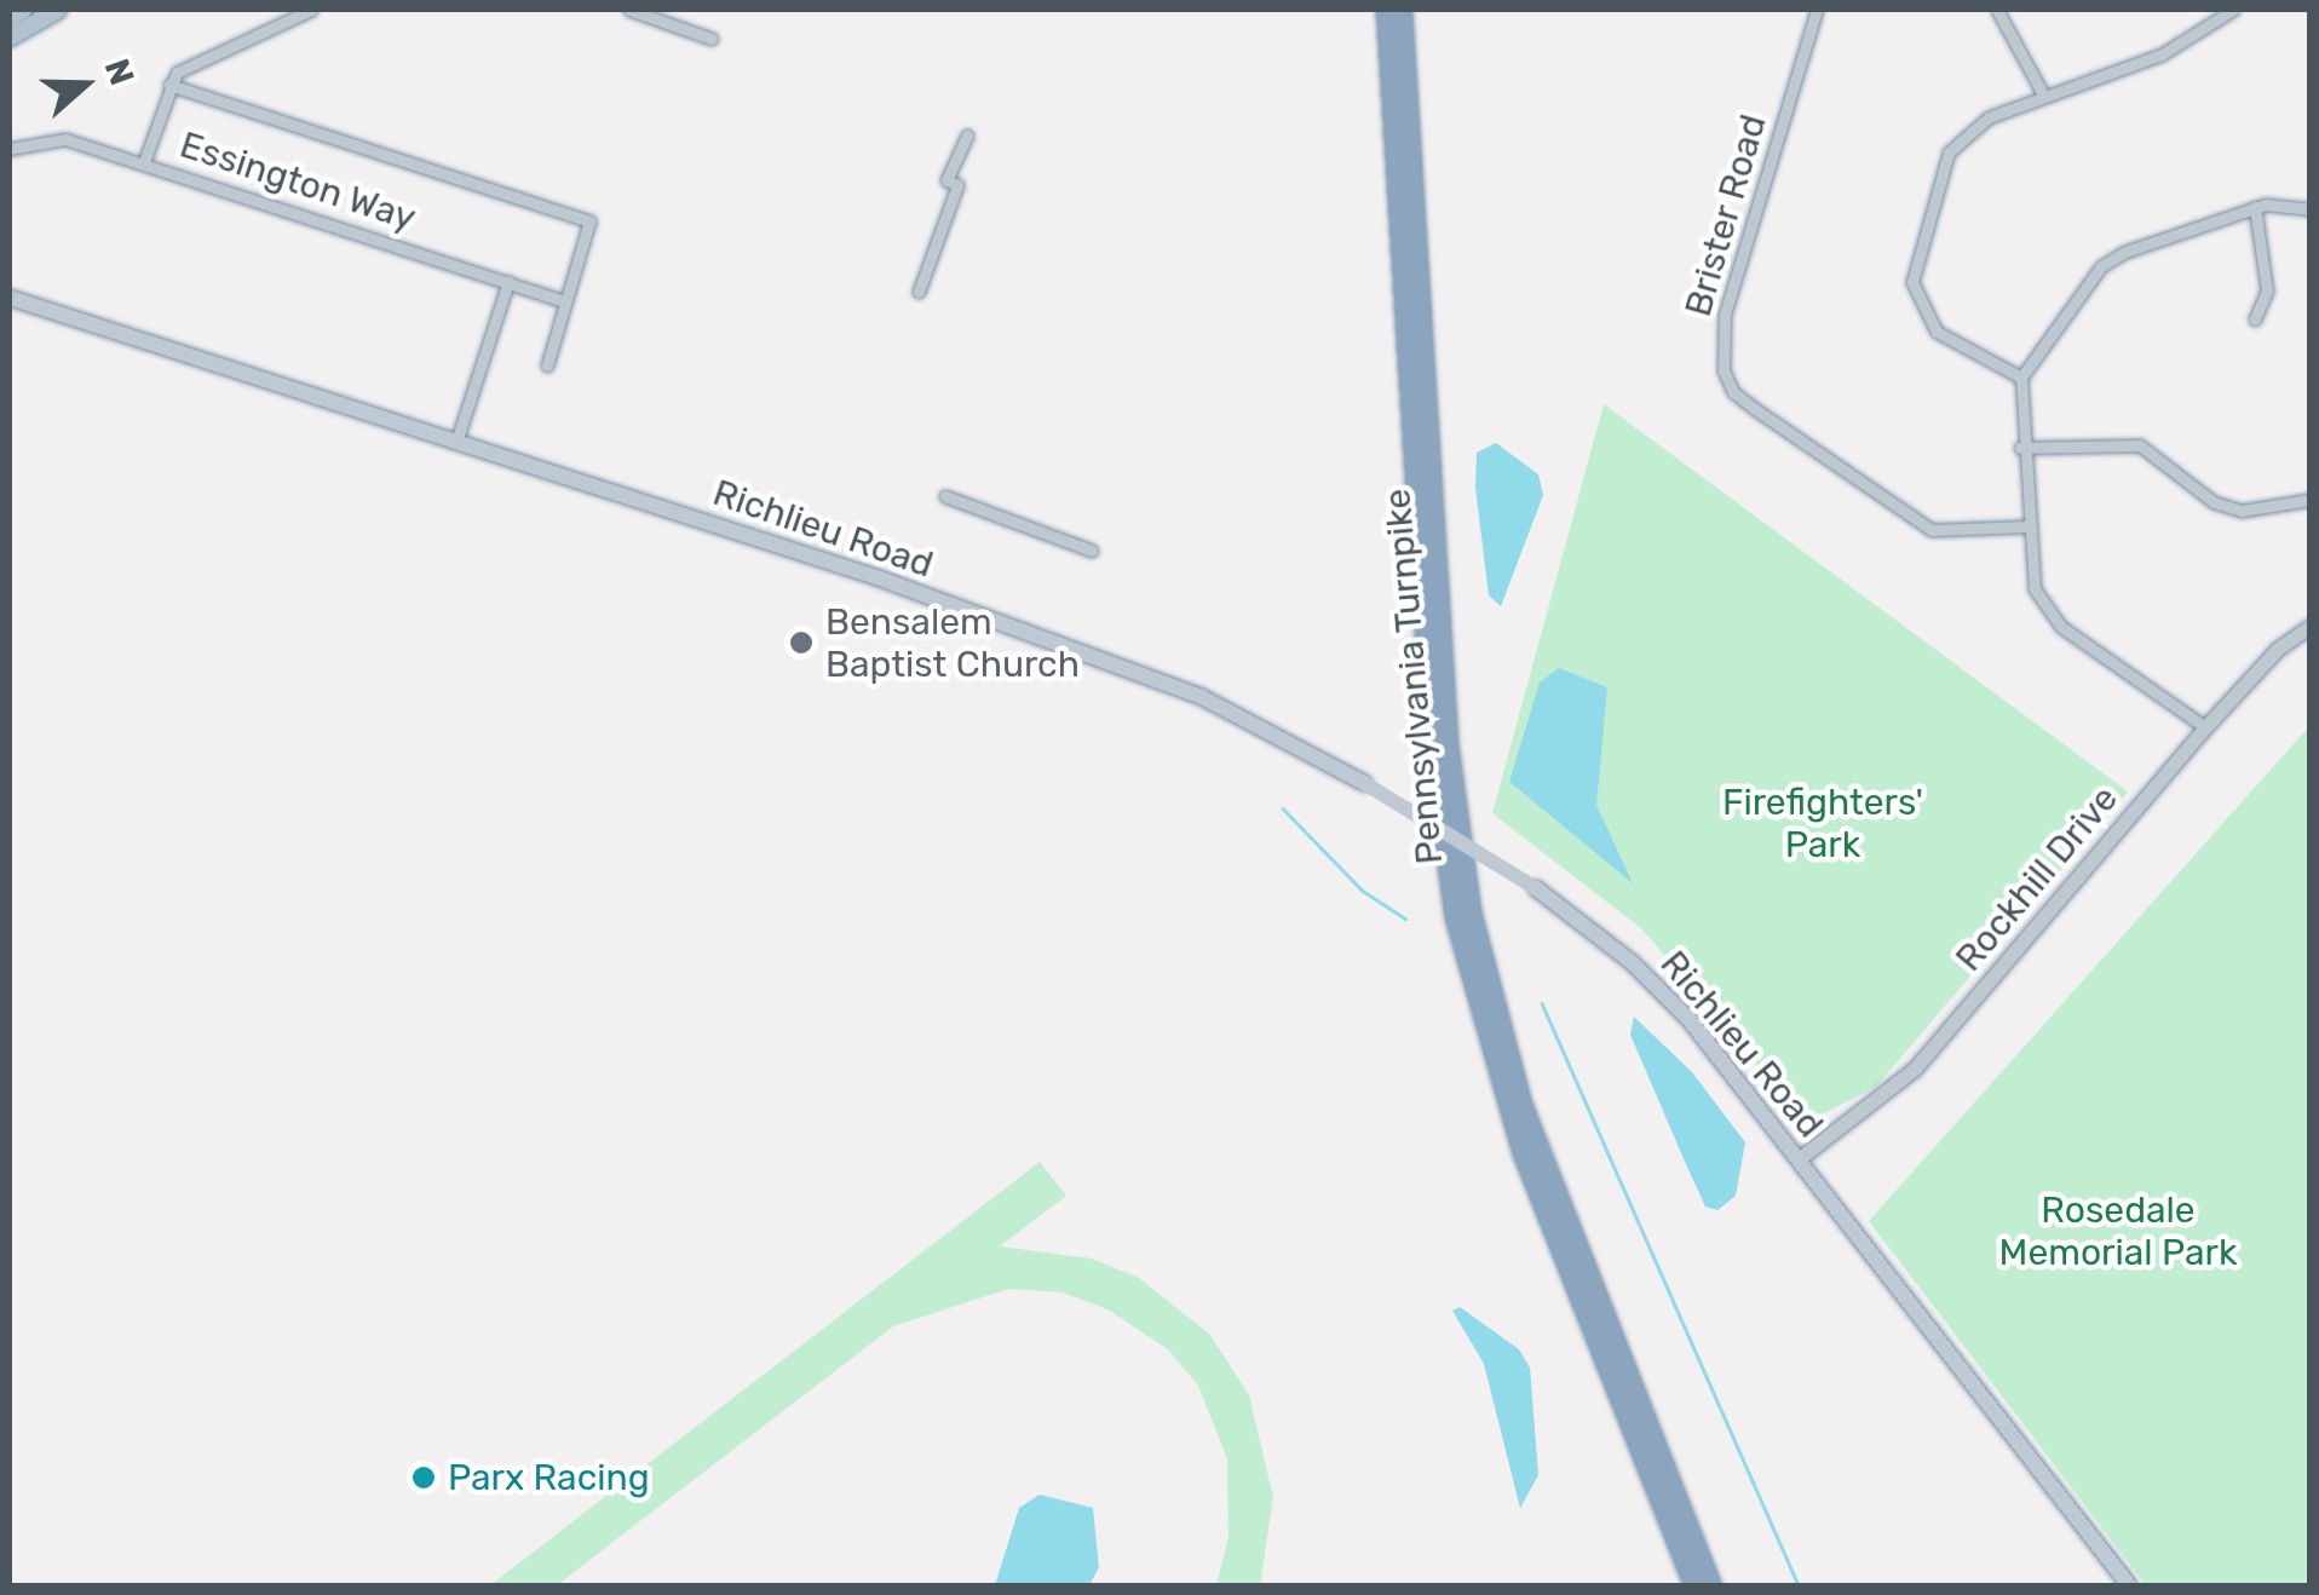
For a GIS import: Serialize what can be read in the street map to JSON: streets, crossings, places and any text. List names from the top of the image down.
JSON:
{
  "streets": {
    "highway": ["Pennsylvania Turnpike"],
    "main road": ["Richlieu Road"],
    "street": ["Essington Way", "Brister Road", "Rockhill Drive"]
  },
  "crossings": [
    ["Richlieu Road", "Rockhill Drive"]
  ],
  "parks": ["Firefighters' Park", "Rosedale Memorial Park"],
  "places": ["Bensalem Baptist Church", "Parx Racing"],
  "north": "right"
}
